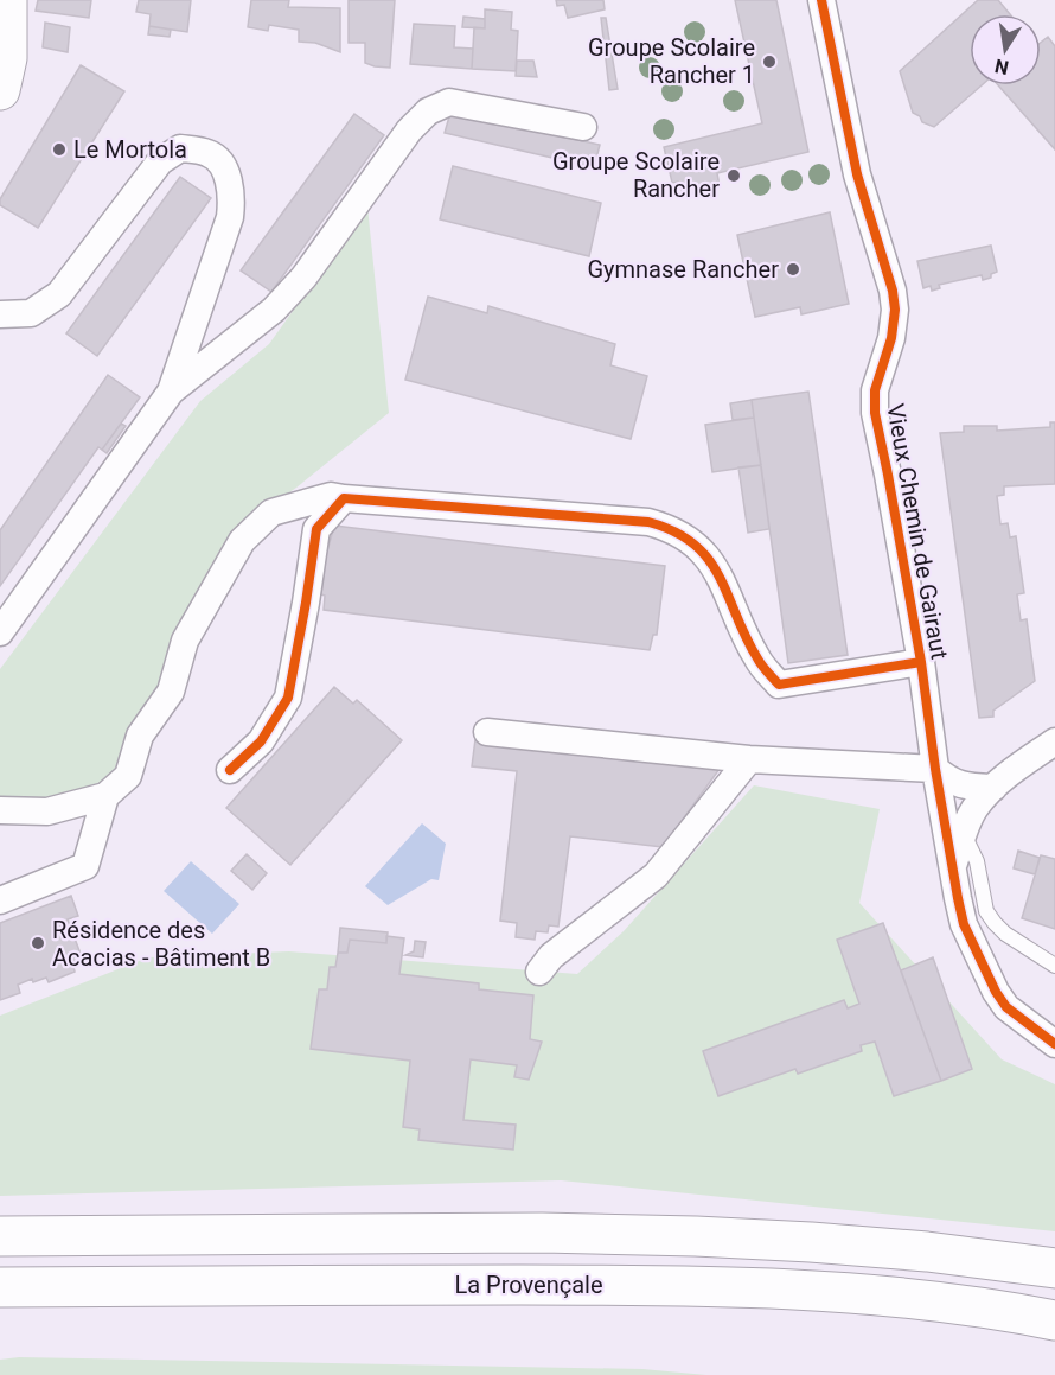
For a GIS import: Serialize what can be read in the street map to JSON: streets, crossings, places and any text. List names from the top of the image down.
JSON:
{
  "streets": {
    "main road": ["La Provençale"],
    "street": ["Vieux Chemin de Gairaut"]
  },
  "places": [
    "Groupe Scolaire Rancher 1",
    "Le Mortola",
    "Groupe Scolaire Rancher",
    "Gymnase Rancher",
    "Résidence des Acacias - Bâtiment B"
  ],
  "north": "bottom"
}
